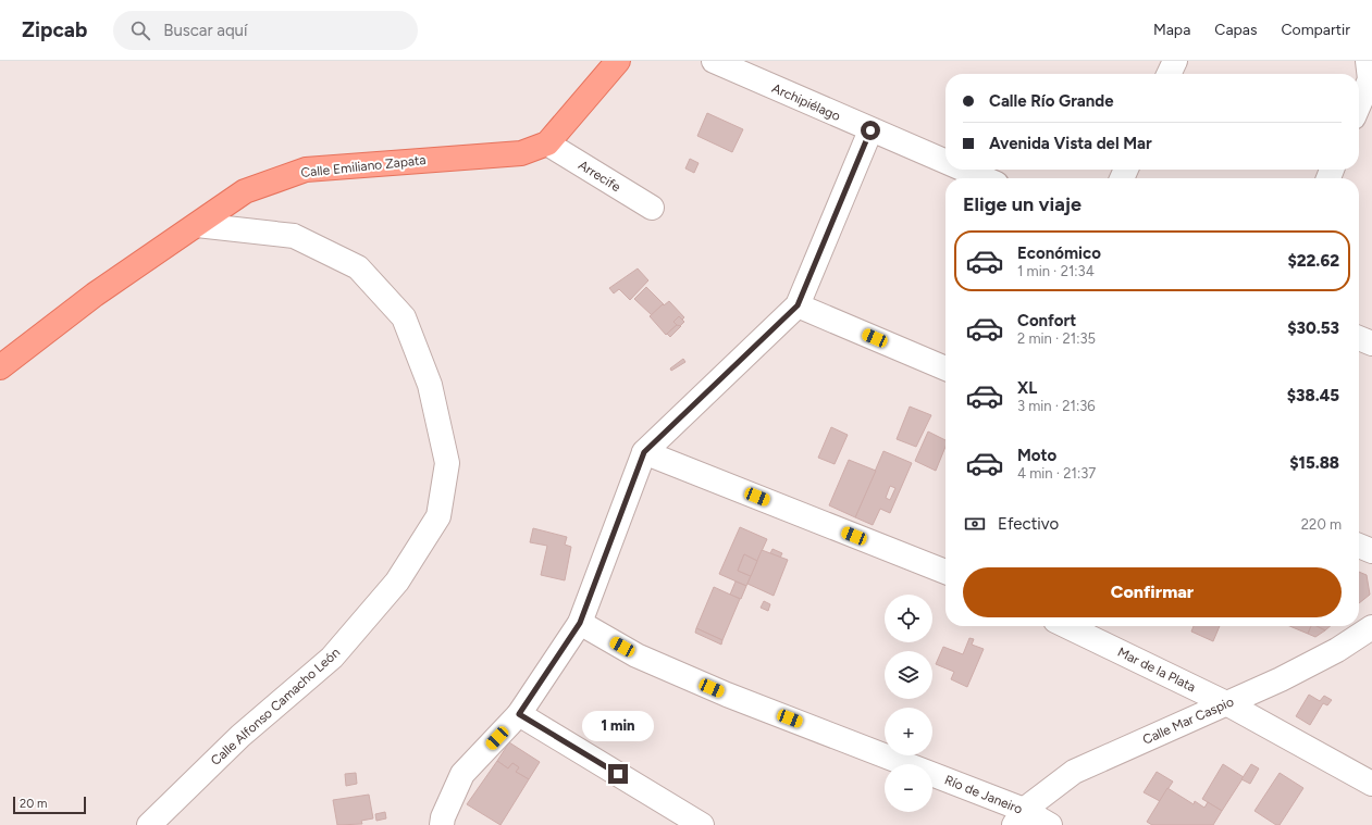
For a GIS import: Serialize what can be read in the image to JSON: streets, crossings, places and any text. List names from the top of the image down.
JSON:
{
  "streets": {
    "main road": ["Calle Emiliano Zapata"],
    "street": [
      "Archipiélago",
      "Arrecife",
      "Mar de la Plata",
      "Calle Alfonso Camacho León",
      "Calle Mar Caspio",
      "Río de Janeiro"
    ]
  },
  "crossings": [
    ["Calle Emiliano Zapata", "Arrecife"],
    ["Calle Emiliano Zapata", "Calle Alfonso Camacho León"],
    ["Mar de la Plata", "Calle Mar Caspio"],
    ["Calle Mar Caspio", "Río de Janeiro"]
  ],
  "scale_bar": "20 m",
  "page": {
    "header": "Zipcab",
    "search": "Buscar aquí",
    "nav": ["Mapa", "Capas", "Compartir"],
    "banner": ["Calle Río Grande", "Avenida Vista del Mar"],
    "heading": "Elige un viaje",
    "list": [
      {
        "name": "Económico",
        "note": "1 min · 21:34",
        "value": "$22.62"
      },
      {
        "name": "Confort",
        "note": "2 min · 21:35",
        "value": "$30.53"
      },
      {
        "name": "XL",
        "note": "3 min · 21:36",
        "value": "$38.45"
      },
      {
        "name": "Moto",
        "note": "4 min · 21:37",
        "value": "$15.88"
      }
    ],
    "pay": ["Efectivo", "220 m"],
    "buttons": "Confirmar",
    "map_buttons": ["+", "−"],
    "bubble": "1 min",
    "scale": "20 m"
  }
}
